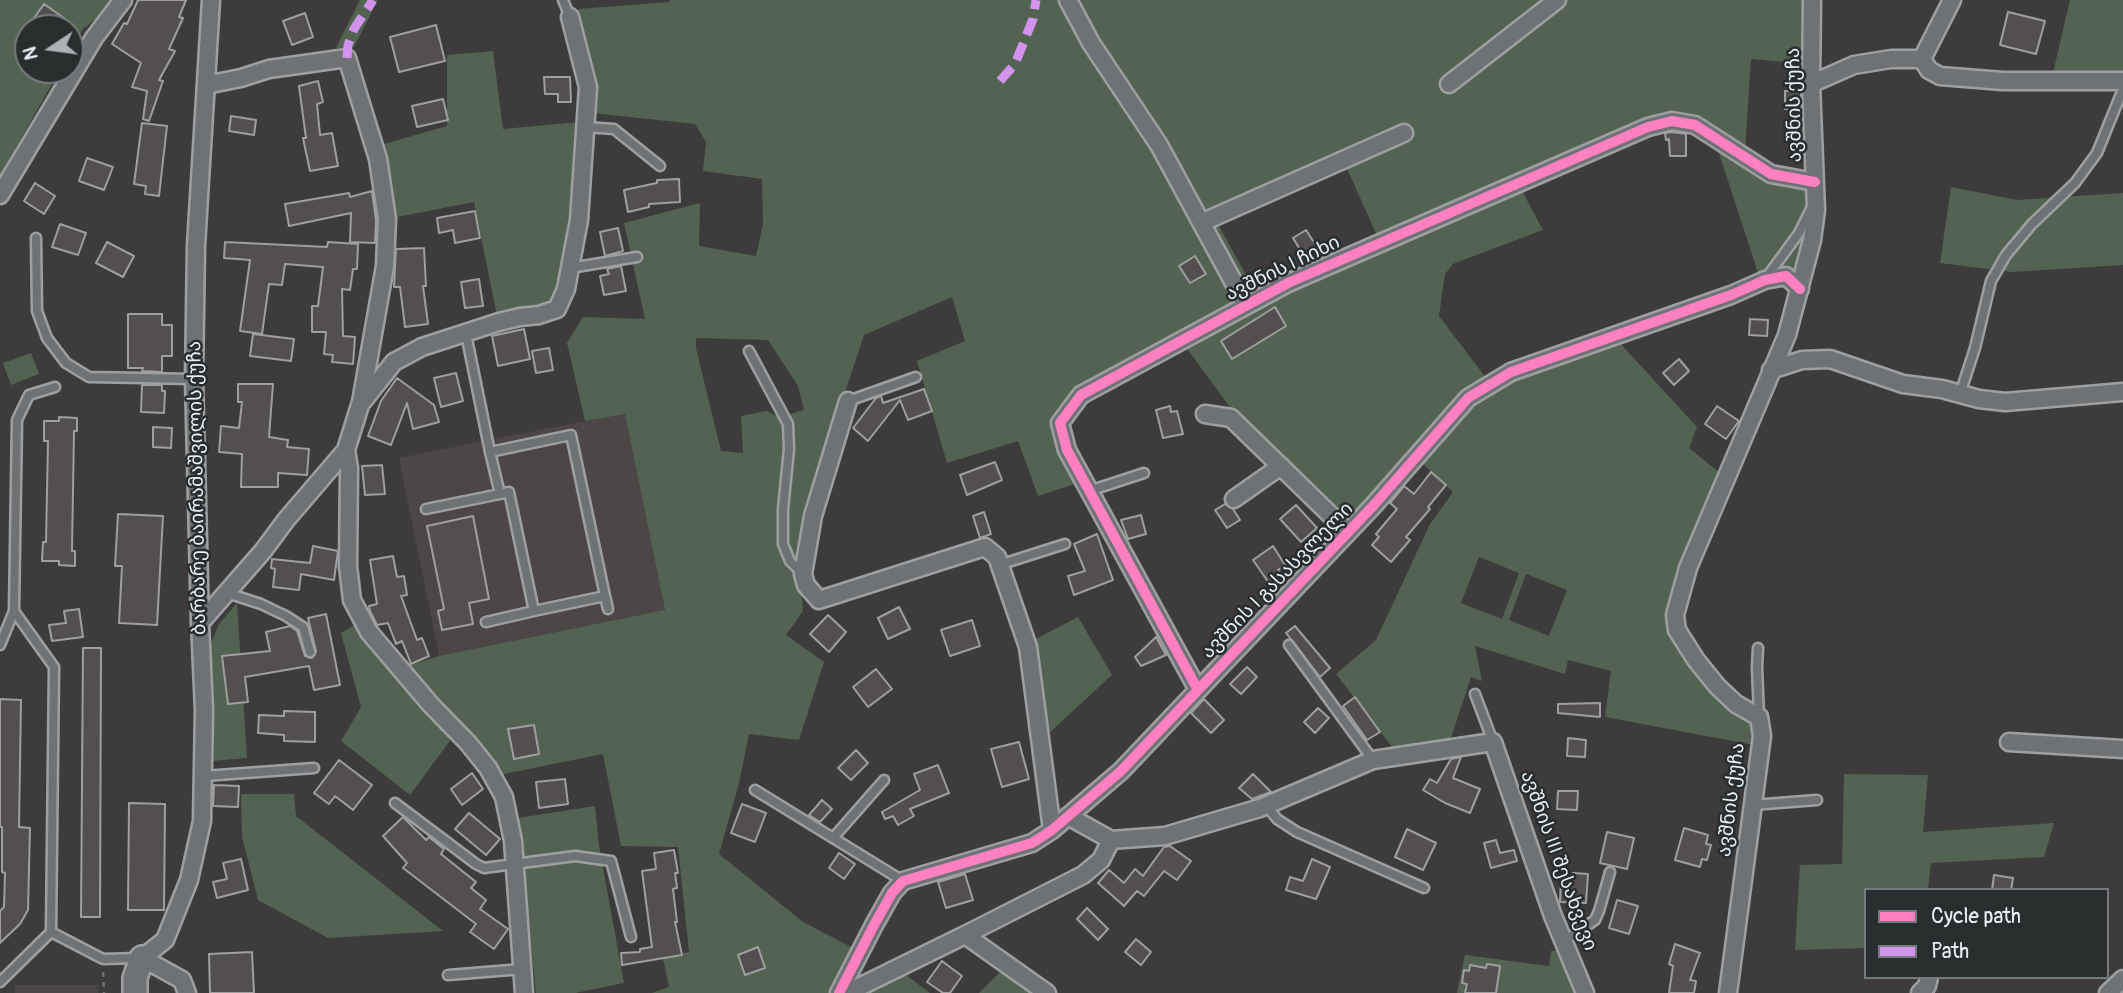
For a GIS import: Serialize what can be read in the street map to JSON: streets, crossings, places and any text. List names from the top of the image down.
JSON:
{
  "streets": {
    "street": [
      "ავშნის ქუჩა",
      "ავშნის I ჩიხი",
      "ბარბარე ბაირამაშვილის ქუჩა",
      "ავშნის I გასასვლელი",
      "ავშნის III შესახვევი"
    ]
  },
  "crossings": [
    ["ავშნის ქუჩა", "ავშნის I ჩიხი"],
    ["ავშნის I ჩიხი", "ავშნის I გასასვლელი"]
  ],
  "legend": ["Cycle path", "Path"],
  "north": "left"
}
